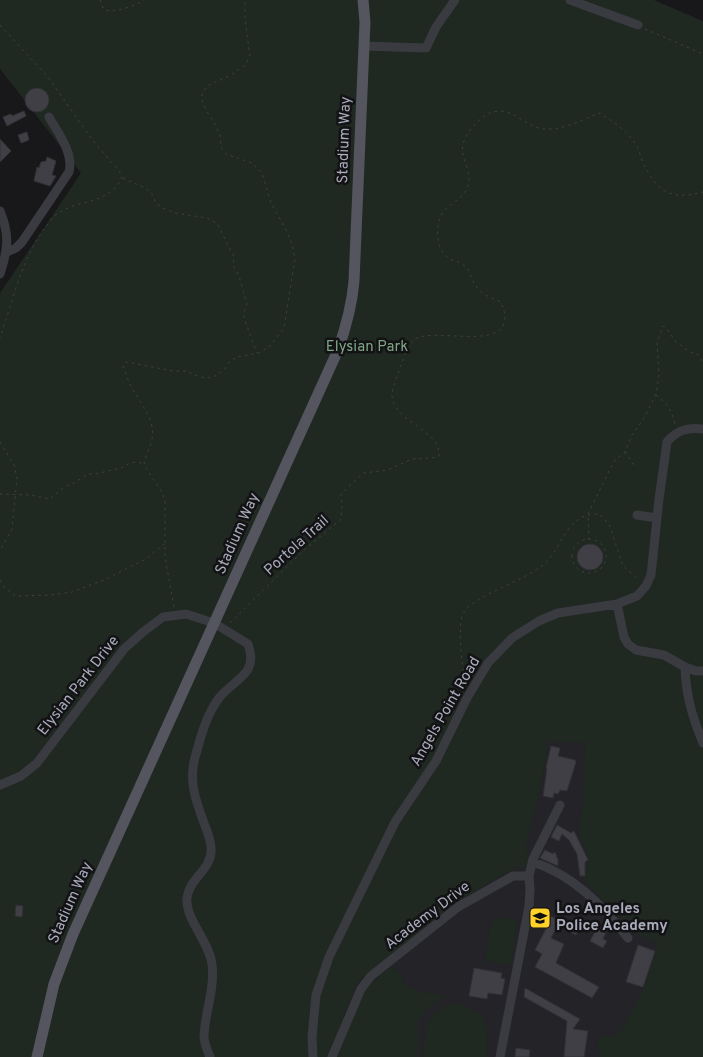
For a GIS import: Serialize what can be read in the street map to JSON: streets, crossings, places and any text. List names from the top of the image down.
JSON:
{
  "streets": {
    "main road": ["Stadium Way"],
    "street": ["Elysian Park Drive", "Angels Point Road", "Academy Drive"],
    "path": ["Portola Trail"]
  },
  "parks": ["Elysian Park"],
  "places": {
    "school or university": ["Los Angeles Police Academy"]
  }
}
